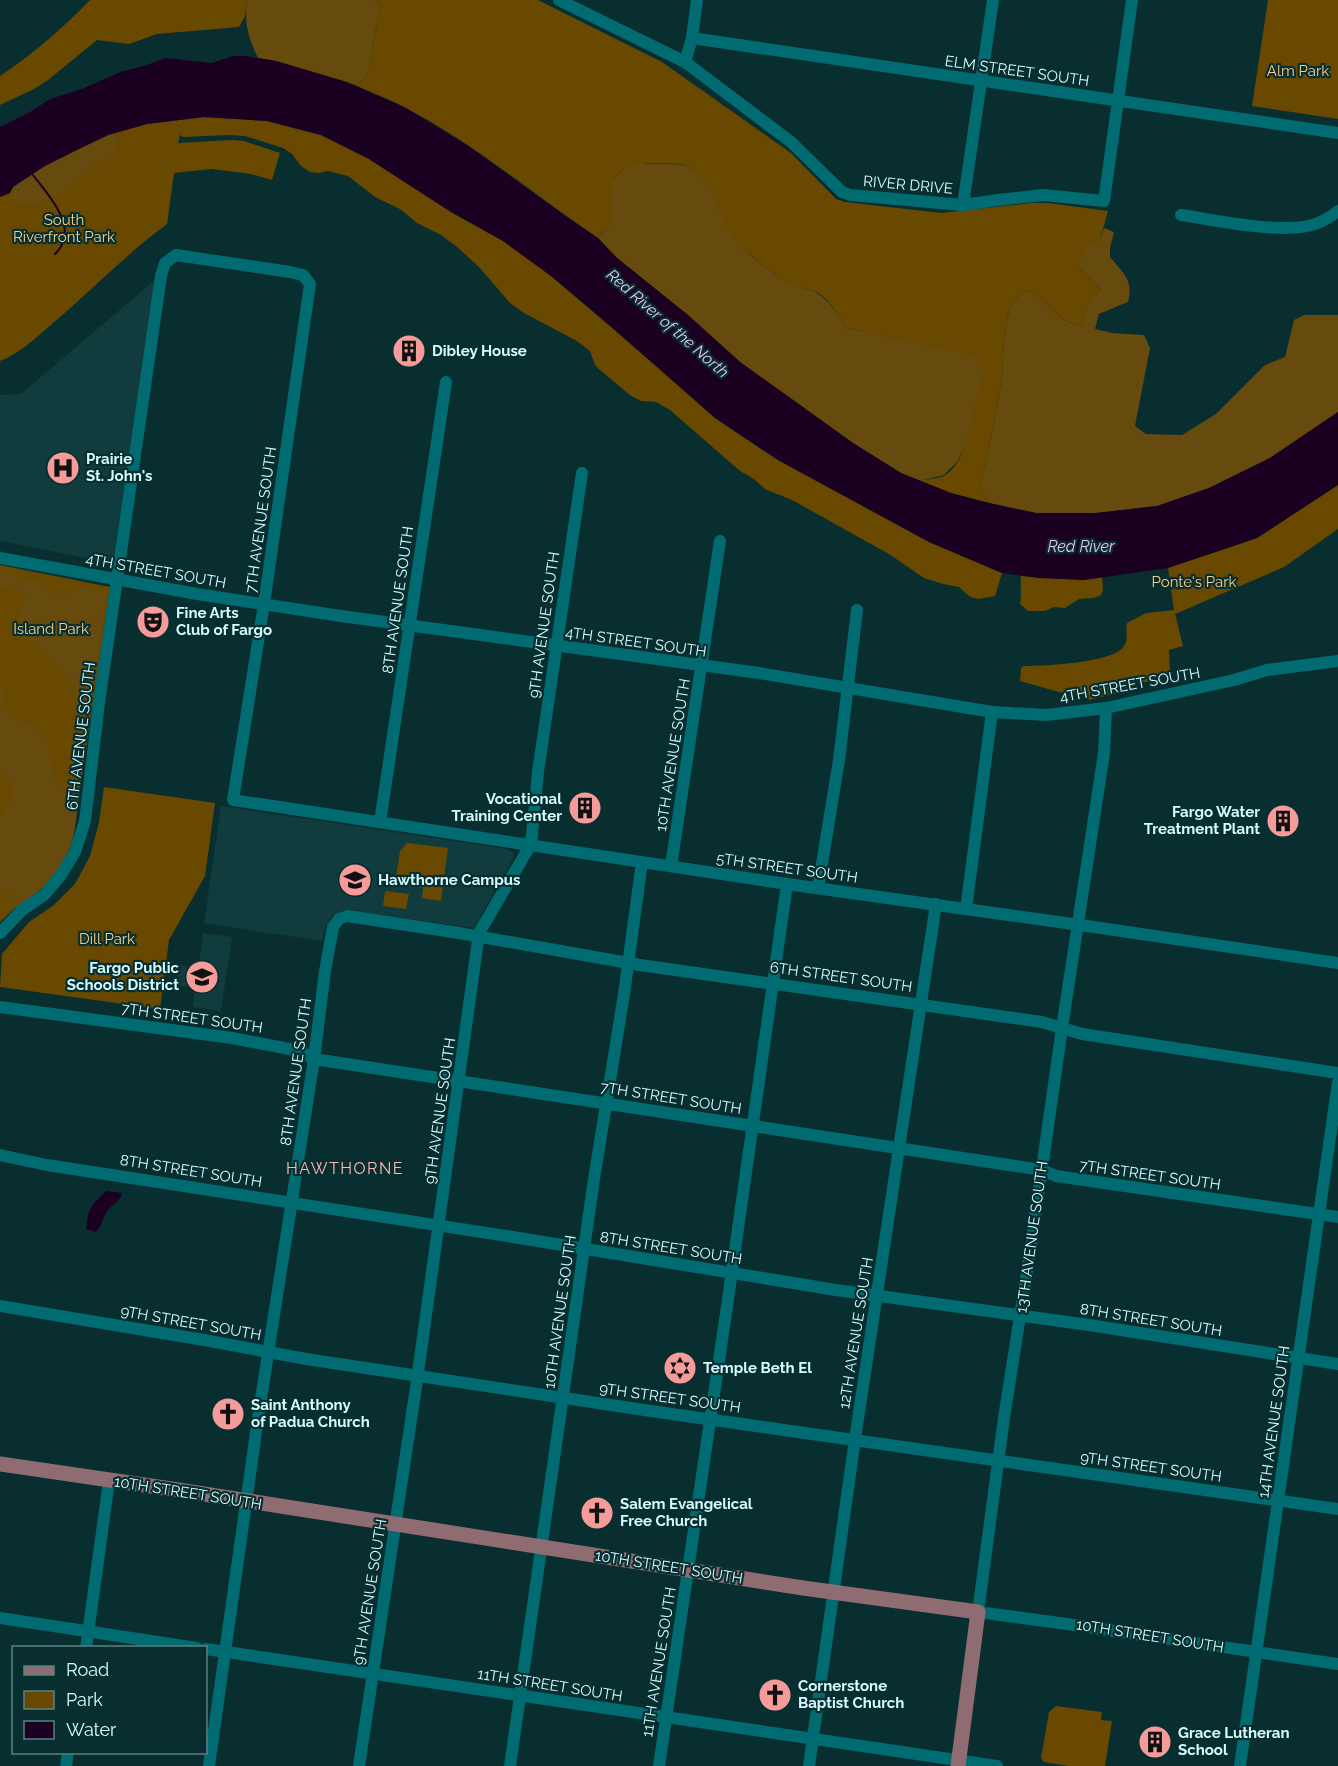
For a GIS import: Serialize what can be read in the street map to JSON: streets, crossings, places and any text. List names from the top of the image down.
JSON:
{
  "streets": {
    "main road": ["13TH AVENUE SOUTH", "10TH STREET SOUTH"],
    "street": [
      "ELM STREET SOUTH",
      "RIVER DRIVE",
      "7TH AVENUE SOUTH",
      "4TH STREET SOUTH",
      "8TH AVENUE SOUTH",
      "9TH AVENUE SOUTH",
      "6TH AVENUE SOUTH",
      "10TH AVENUE SOUTH",
      "5TH STREET SOUTH",
      "6TH STREET SOUTH",
      "7TH STREET SOUTH",
      "8TH STREET SOUTH",
      "9TH STREET SOUTH",
      "12TH AVENUE SOUTH",
      "14TH AVENUE SOUTH",
      "11TH AVENUE SOUTH",
      "11TH STREET SOUTH"
    ]
  },
  "crossings": [
    ["ELM STREET SOUTH", "RIVER DRIVE"],
    ["7TH AVENUE SOUTH", "4TH STREET SOUTH"],
    ["7TH AVENUE SOUTH", "6TH AVENUE SOUTH"],
    ["7TH AVENUE SOUTH", "5TH STREET SOUTH"],
    ["4TH STREET SOUTH", "8TH AVENUE SOUTH"],
    ["4TH STREET SOUTH", "9TH AVENUE SOUTH"],
    ["4TH STREET SOUTH", "6TH AVENUE SOUTH"],
    ["4TH STREET SOUTH", "10TH AVENUE SOUTH"],
    ["4TH STREET SOUTH", "13TH AVENUE SOUTH"],
    ["8TH AVENUE SOUTH", "5TH STREET SOUTH"],
    ["8TH AVENUE SOUTH", "6TH STREET SOUTH"],
    ["8TH AVENUE SOUTH", "7TH STREET SOUTH"],
    ["8TH AVENUE SOUTH", "8TH STREET SOUTH"],
    ["8TH AVENUE SOUTH", "9TH STREET SOUTH"],
    ["8TH AVENUE SOUTH", "10TH STREET SOUTH"],
    ["8TH AVENUE SOUTH", "11TH STREET SOUTH"],
    ["9TH AVENUE SOUTH", "5TH STREET SOUTH"],
    ["9TH AVENUE SOUTH", "6TH STREET SOUTH"],
    ["9TH AVENUE SOUTH", "7TH STREET SOUTH"],
    ["9TH AVENUE SOUTH", "8TH STREET SOUTH"],
    ["9TH AVENUE SOUTH", "9TH STREET SOUTH"],
    ["9TH AVENUE SOUTH", "10TH STREET SOUTH"],
    ["9TH AVENUE SOUTH", "11TH STREET SOUTH"],
    ["10TH AVENUE SOUTH", "5TH STREET SOUTH"],
    ["10TH AVENUE SOUTH", "6TH STREET SOUTH"],
    ["10TH AVENUE SOUTH", "7TH STREET SOUTH"],
    ["10TH AVENUE SOUTH", "8TH STREET SOUTH"],
    ["10TH AVENUE SOUTH", "9TH STREET SOUTH"],
    ["10TH AVENUE SOUTH", "10TH STREET SOUTH"],
    ["10TH AVENUE SOUTH", "11TH STREET SOUTH"],
    ["5TH STREET SOUTH", "13TH AVENUE SOUTH"],
    ["5TH STREET SOUTH", "12TH AVENUE SOUTH"],
    ["5TH STREET SOUTH", "11TH AVENUE SOUTH"],
    ["6TH STREET SOUTH", "13TH AVENUE SOUTH"],
    ["6TH STREET SOUTH", "12TH AVENUE SOUTH"],
    ["6TH STREET SOUTH", "11TH AVENUE SOUTH"],
    ["7TH STREET SOUTH", "13TH AVENUE SOUTH"],
    ["7TH STREET SOUTH", "12TH AVENUE SOUTH"],
    ["7TH STREET SOUTH", "14TH AVENUE SOUTH"],
    ["7TH STREET SOUTH", "11TH AVENUE SOUTH"],
    ["8TH STREET SOUTH", "13TH AVENUE SOUTH"],
    ["8TH STREET SOUTH", "12TH AVENUE SOUTH"],
    ["8TH STREET SOUTH", "14TH AVENUE SOUTH"],
    ["8TH STREET SOUTH", "11TH AVENUE SOUTH"],
    ["13TH AVENUE SOUTH", "9TH STREET SOUTH"],
    ["13TH AVENUE SOUTH", "10TH STREET SOUTH"],
    ["13TH AVENUE SOUTH", "11TH STREET SOUTH"],
    ["9TH STREET SOUTH", "12TH AVENUE SOUTH"],
    ["9TH STREET SOUTH", "14TH AVENUE SOUTH"],
    ["9TH STREET SOUTH", "11TH AVENUE SOUTH"],
    ["12TH AVENUE SOUTH", "10TH STREET SOUTH"],
    ["12TH AVENUE SOUTH", "11TH STREET SOUTH"],
    ["14TH AVENUE SOUTH", "10TH STREET SOUTH"],
    ["10TH STREET SOUTH", "11TH AVENUE SOUTH"],
    ["11TH AVENUE SOUTH", "11TH STREET SOUTH"]
  ],
  "districts": ["HAWTHORNE"],
  "water": ["Red River of the North", "Red River"],
  "parks": [
    "Alm Park",
    "South Riverfront Park",
    "Ponte's Park",
    "Island Park",
    "Dill Park"
  ],
  "places": {
    "building": [
      "Dibley House",
      "Vocational Training Center",
      "Fargo Water Treatment Plant",
      "Grace Lutheran School"
    ],
    "hospital": ["Prairie St. John's"],
    "theatre": ["Fine Arts Club of Fargo"],
    "school or university": ["Hawthorne Campus", "Fargo Public Schools District"],
    "synagogue": ["Temple Beth El"],
    "church": ["Saint Anthony of Padua Church", "Salem Evangelical Free Church", "Cornerstone Baptist Church"]
  },
  "legend": ["Road", "Park", "Water"]
}
